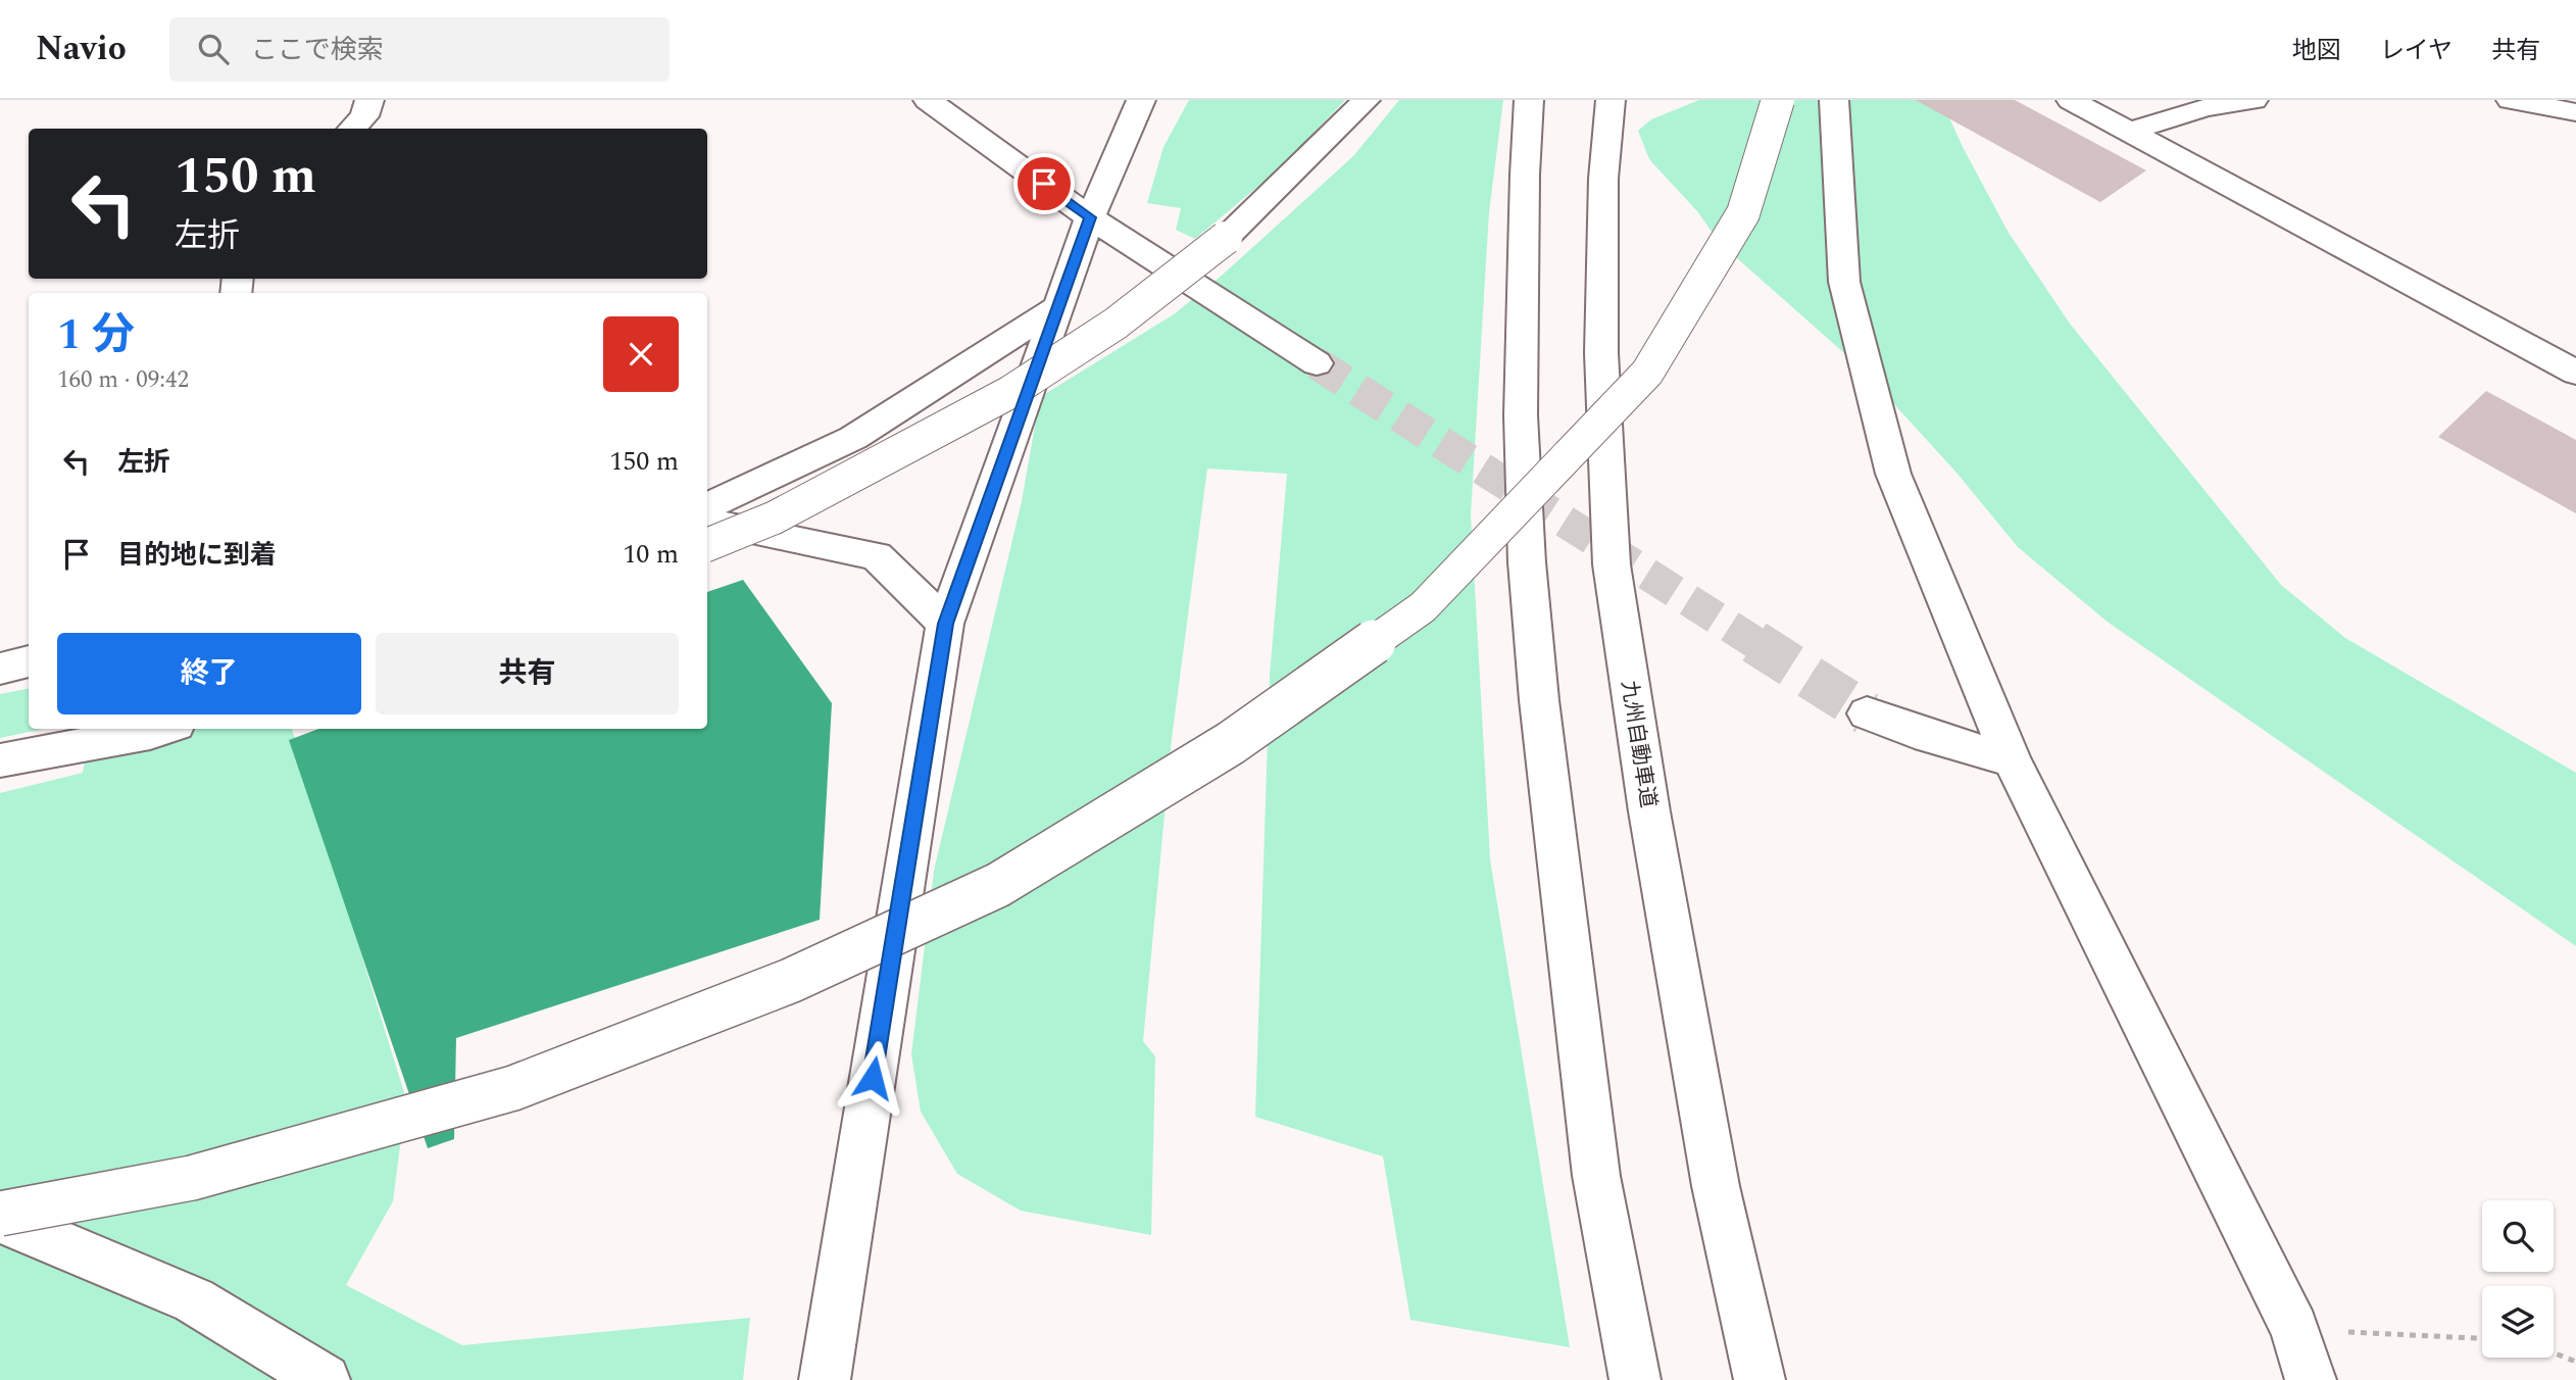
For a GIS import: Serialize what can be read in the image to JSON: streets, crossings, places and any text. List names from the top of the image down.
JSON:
{
  "streets": {
    "main road": ["九州自動車道"]
  },
  "page": {
    "header": "Navio",
    "search": "ここで検索",
    "nav": ["地図", "レイヤ", "共有"],
    "turn": ["150 m", "左折"],
    "heading": ["1 分", "160 m · 09:42"],
    "list": [
      {
        "name": "左折",
        "value": "150 m"
      },
      {
        "name": "目的地に到着",
        "value": "10 m"
      }
    ],
    "buttons": ["終了", "共有"]
  }
}
